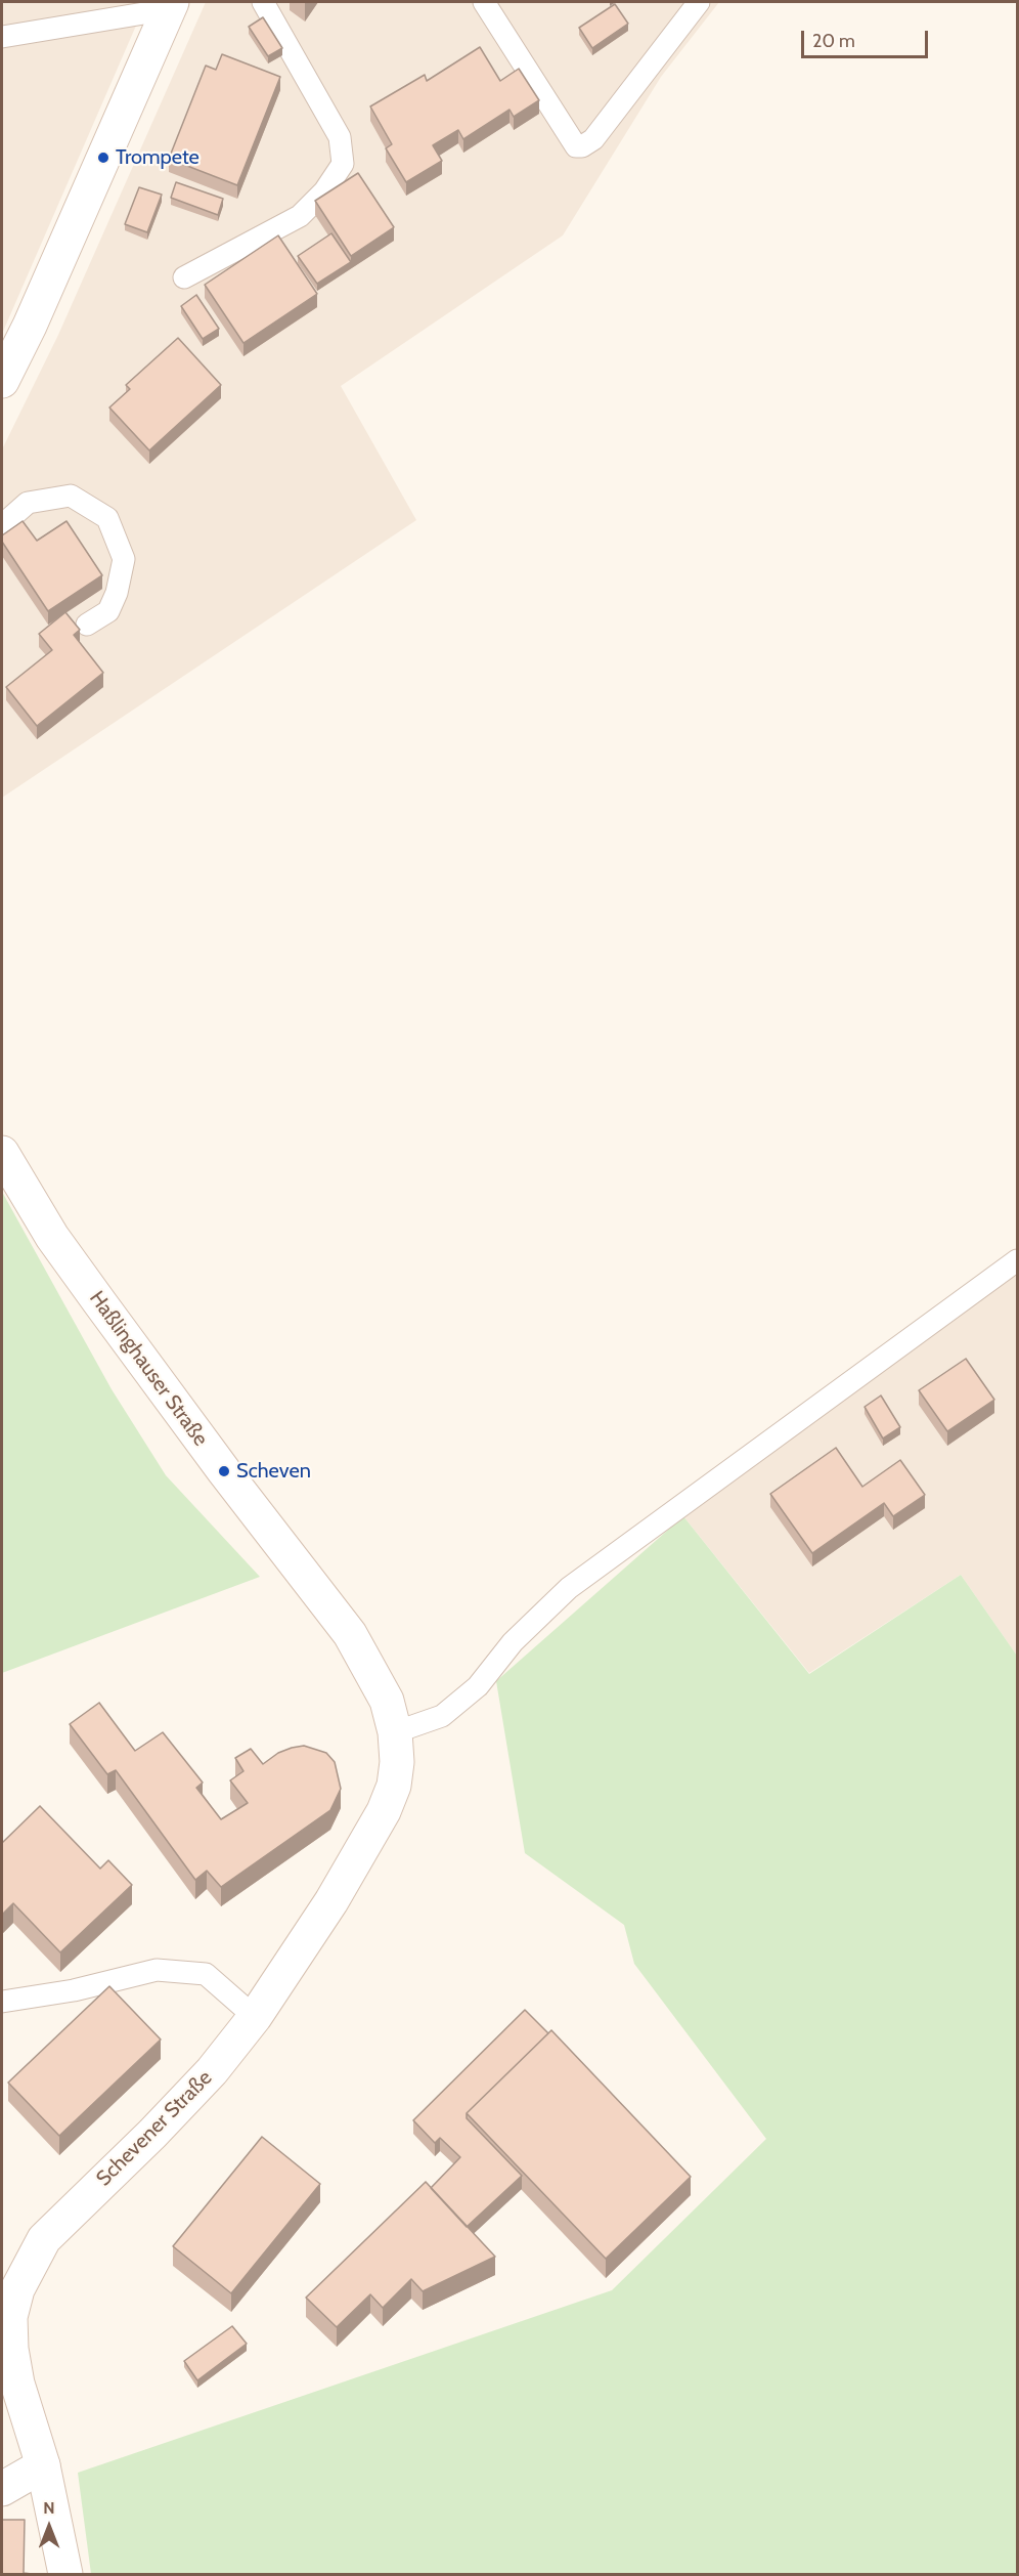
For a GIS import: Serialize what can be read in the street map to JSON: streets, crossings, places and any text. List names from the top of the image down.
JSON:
{
  "streets": {
    "main road": ["Haßlinghauser Straße", "Schevener Straße"]
  },
  "crossings": [
    ["Haßlinghauser Straße", "Schevener Straße"]
  ],
  "places": ["Trompete", "Scheven"],
  "scale_bar": "20 m",
  "north": "top"
}
